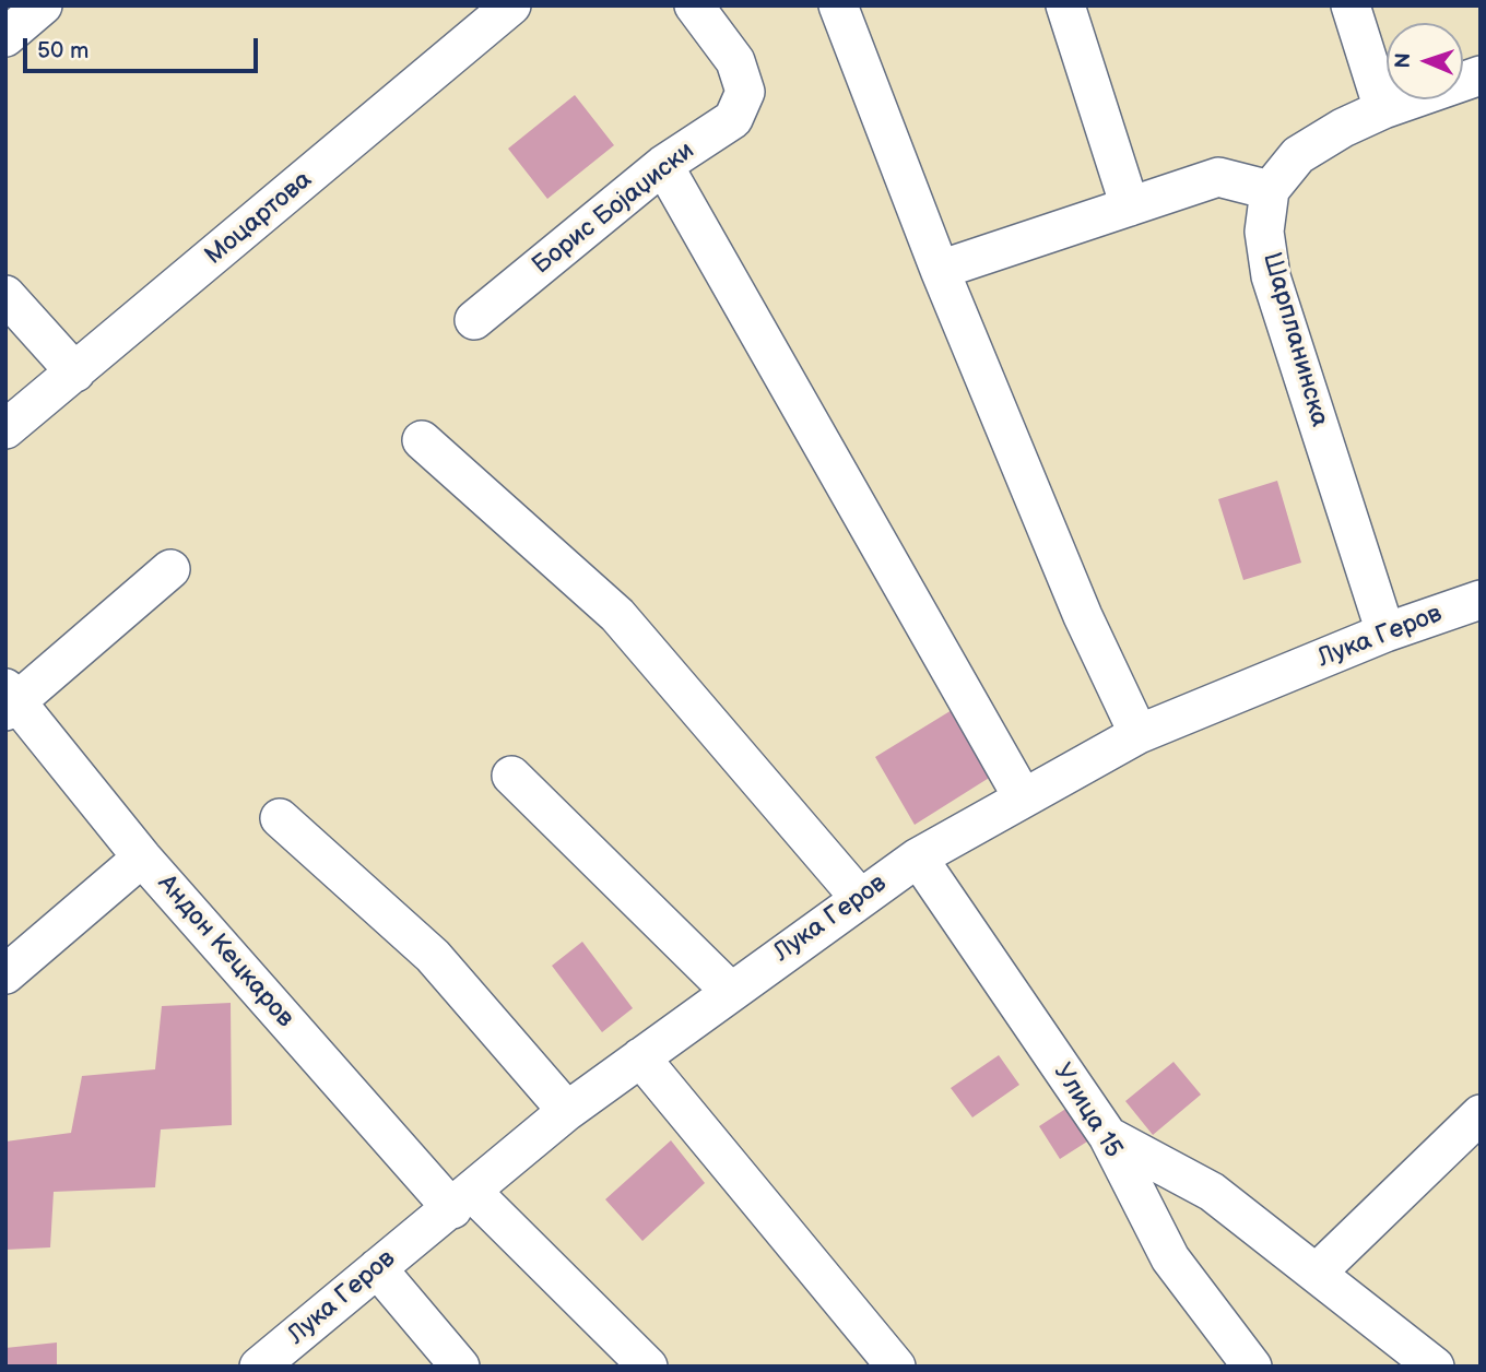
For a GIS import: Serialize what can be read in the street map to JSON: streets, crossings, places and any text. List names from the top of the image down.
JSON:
{
  "streets": {
    "street": [
      "Борис Бојаџиски",
      "Моцартова",
      "Шарпланинска",
      "Лука Геров",
      "Андон Кецкаров",
      "Улица 15"
    ]
  },
  "crossings": [
    ["Шарпланинска", "Лука Геров"],
    ["Лука Геров", "Андон Кецкаров"],
    ["Лука Геров", "Улица 15"]
  ],
  "scale_bar": "50 m",
  "north": "left"
}
